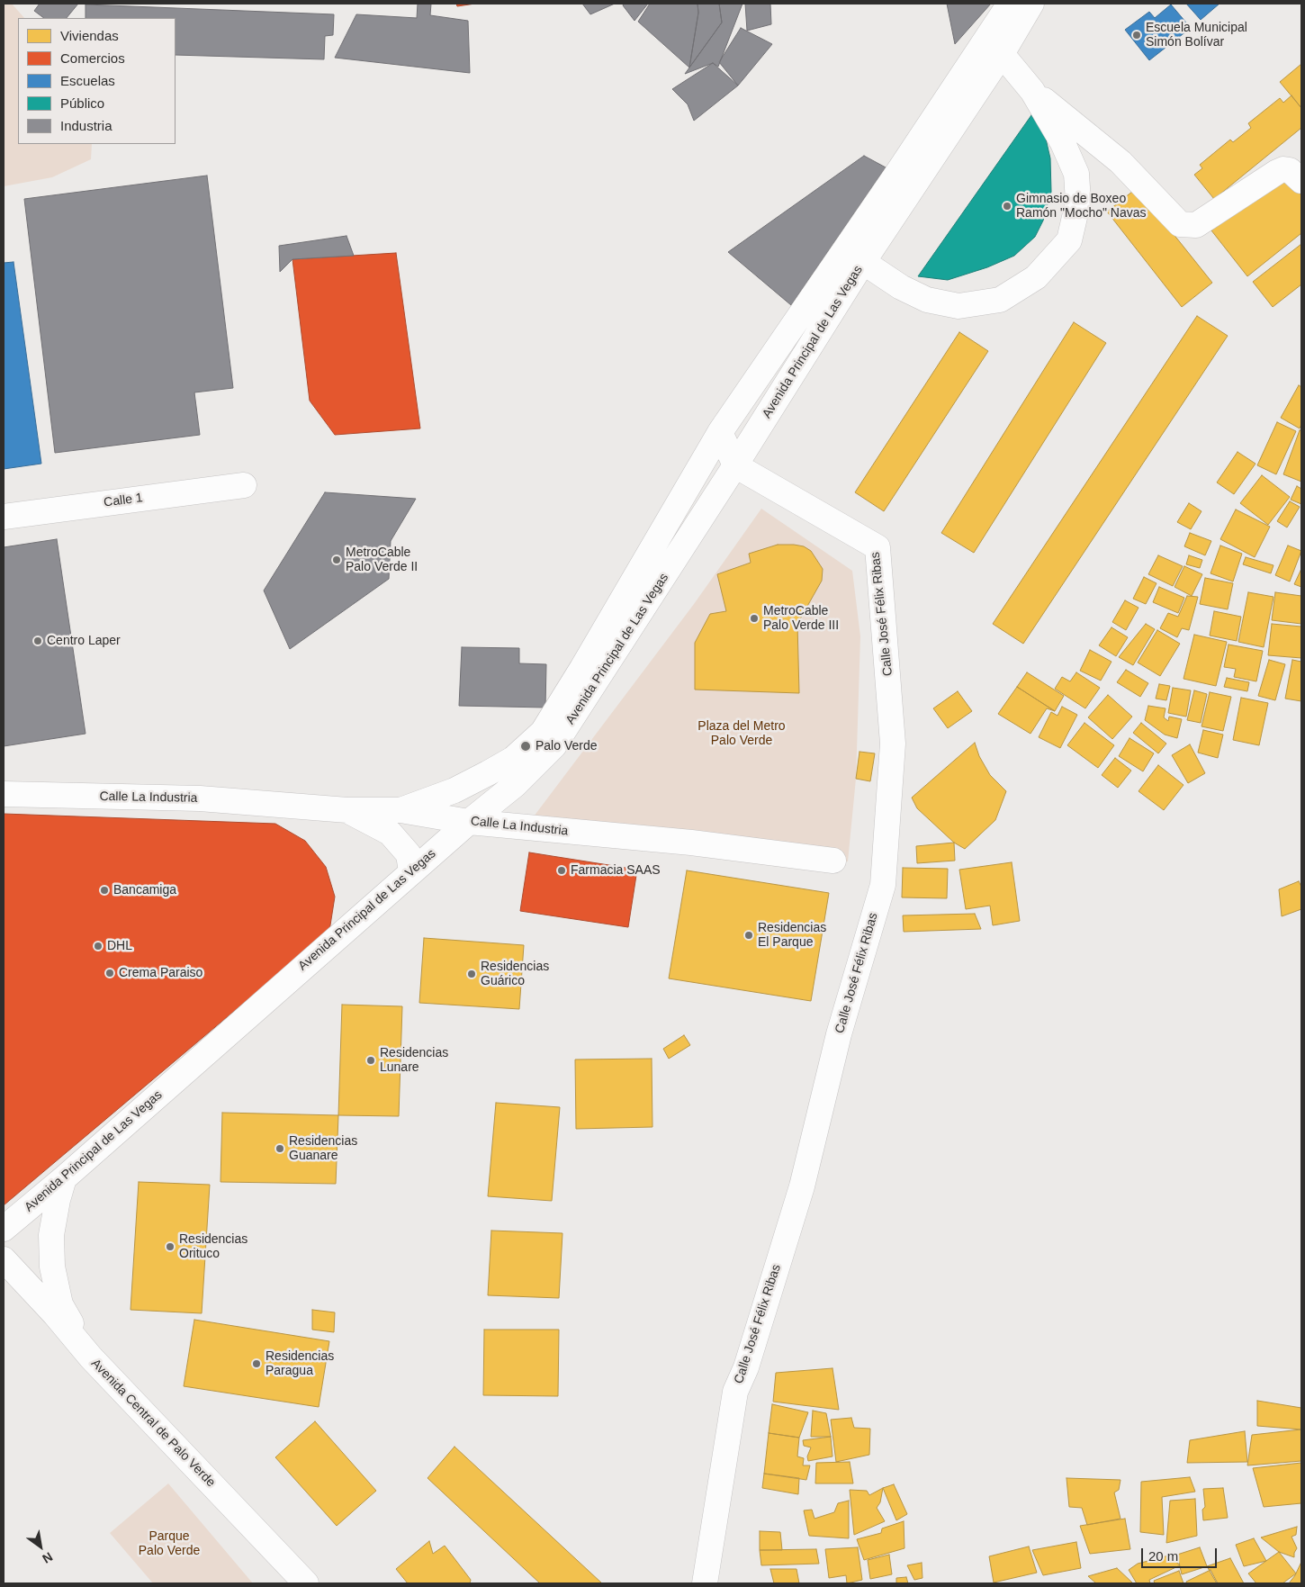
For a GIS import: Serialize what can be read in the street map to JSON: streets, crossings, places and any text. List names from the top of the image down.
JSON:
{
  "streets": {
    "street": [
      "Avenida Principal de Las Vegas",
      "Calle 1",
      "Calle José Félix Ribas",
      "Calle La Industria",
      "Avenida Central de Palo Verde"
    ]
  },
  "crossings": [
    ["Avenida Principal de Las Vegas", "Calle José Félix Ribas"],
    ["Avenida Principal de Las Vegas", "Calle La Industria"]
  ],
  "parks": ["Plaza del Metro Palo Verde", "Parque Palo Verde"],
  "places": [
    "Escuela Municipal Simón Bolívar",
    "Gimnasio de Boxeo Ramón \"Mocho\" Navas",
    "MetroCable Palo Verde II",
    "MetroCable Palo Verde III",
    "Centro Laper",
    "Palo Verde",
    "Farmacia SAAS",
    "Bancamiga",
    "Residencias El Parque",
    "DHL",
    "Crema Paraiso",
    "Residencias Guárico",
    "Residencias Lunare",
    "Residencias Guanare",
    "Residencias Orituco",
    "Residencias Paragua"
  ],
  "legend": [
    "Viviendas",
    "Comercios",
    "Escuelas",
    "Público",
    "Industria"
  ],
  "scale_bar": "20 m",
  "north": "bottom right"
}
